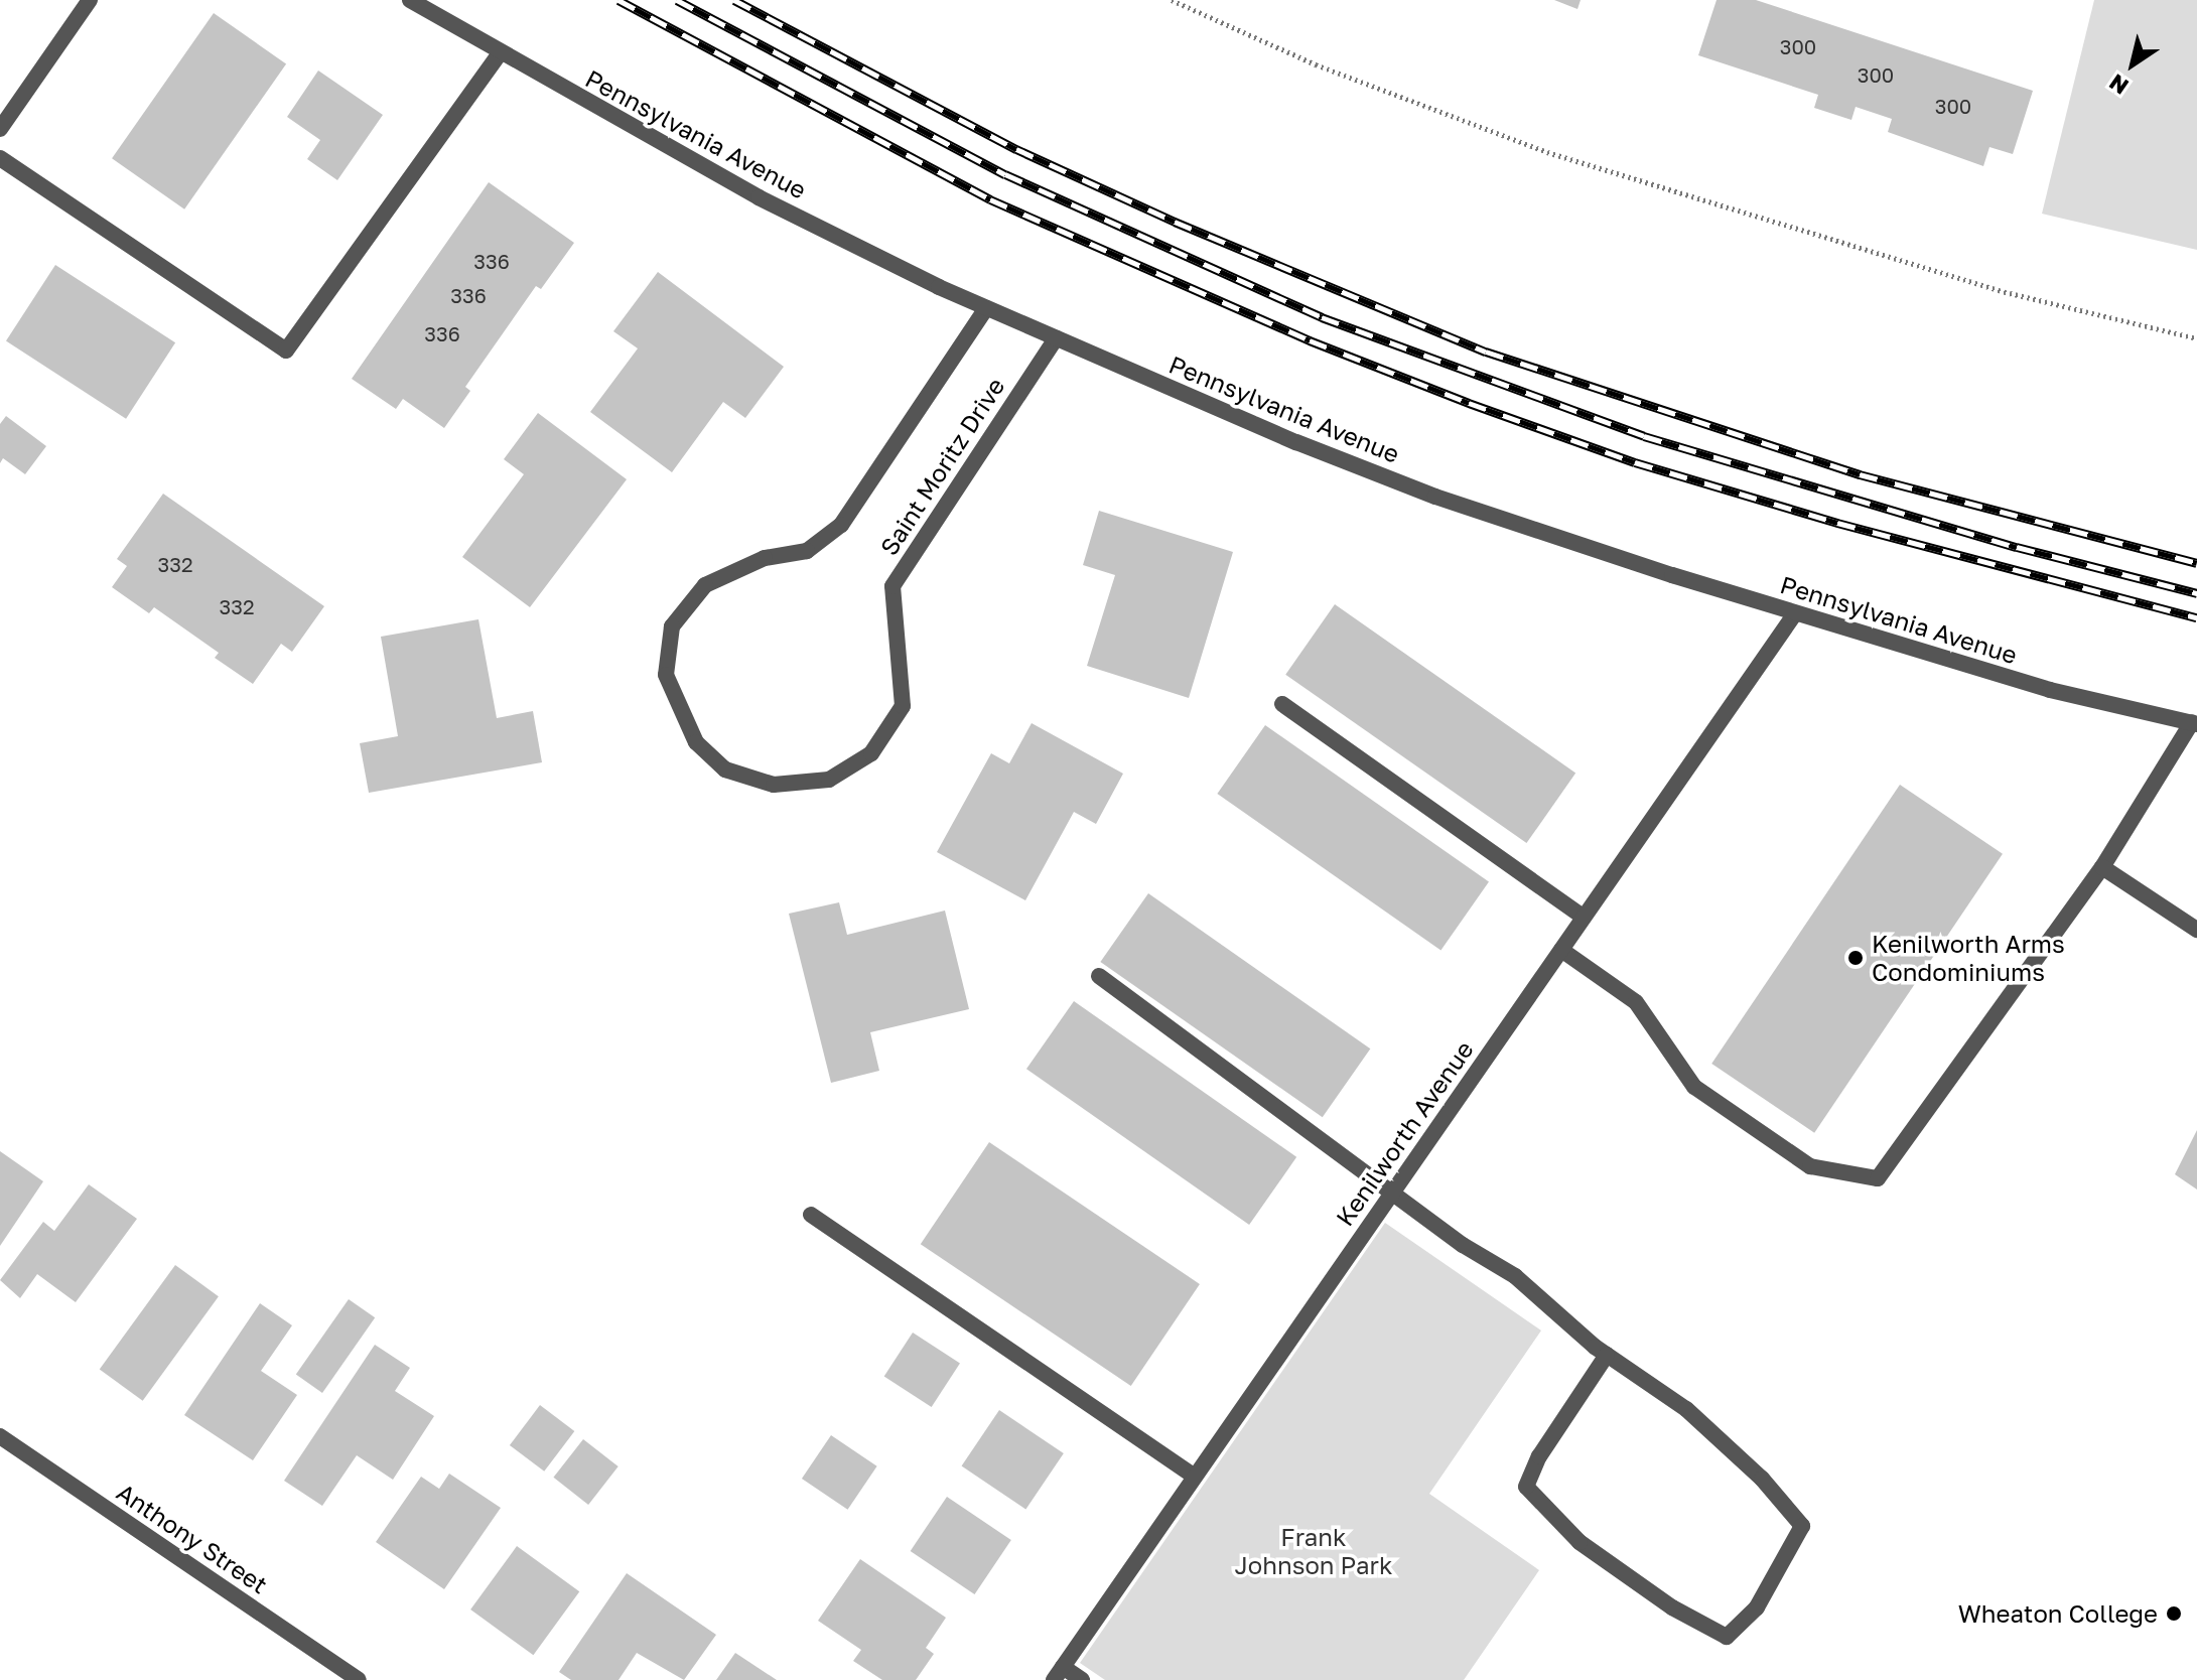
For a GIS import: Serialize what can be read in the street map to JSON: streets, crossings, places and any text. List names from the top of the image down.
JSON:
{
  "streets": {
    "street": [
      "Pennsylvania Avenue",
      "Saint Moritz Drive",
      "Kenilworth Avenue",
      "Anthony Street"
    ]
  },
  "crossings": [
    ["Pennsylvania Avenue", "Saint Moritz Drive"],
    ["Pennsylvania Avenue", "Kenilworth Avenue"]
  ],
  "parks": ["Frank Johnson Park"],
  "places": ["Kenilworth Arms Condominiums", "Wheaton College"],
  "house_numbers": [
    "300",
    "300",
    "300",
    "336",
    "336",
    "336",
    "332",
    "332"
  ],
  "north": "bottom left"
}
